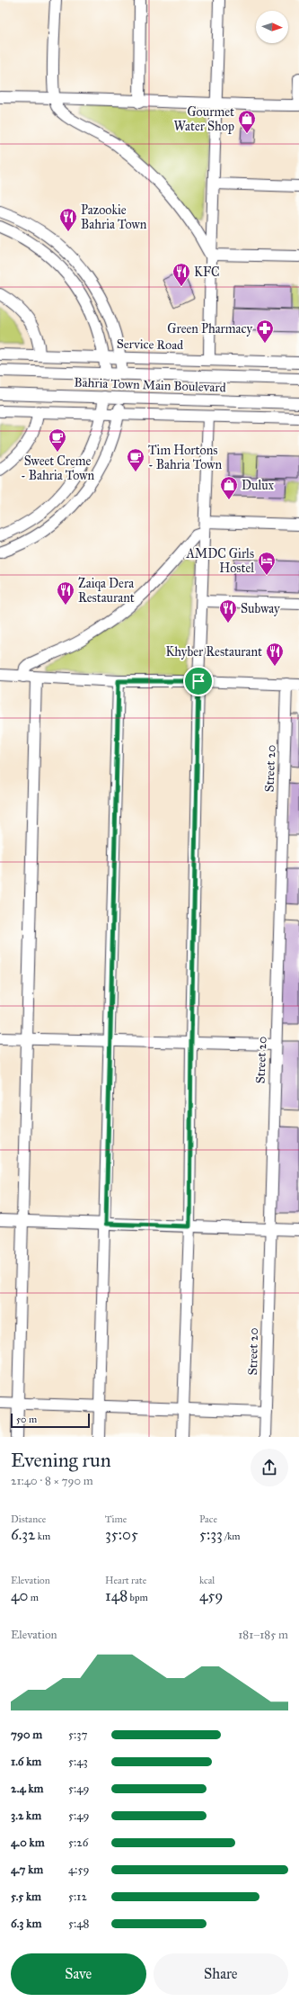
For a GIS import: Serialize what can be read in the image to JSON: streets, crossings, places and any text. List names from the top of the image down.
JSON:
{
  "streets": {
    "street": ["Service Road", "Bahria Town Main Boulevard", "Street 20"]
  },
  "places": {
    "shop": ["Gourmet Water Shop", "Dulux"],
    "restaurant": [
      "Pazookie Bahria Town",
      "KFC",
      "Zaiqa Dera Restaurant",
      "Subway",
      "Khyber Restaurant"
    ],
    "pharmacy": ["Green Pharmacy"],
    "cafe": ["Sweet Creme - Bahria Town", "Tim Hortons - Bahria Town"],
    "hotel": ["AMDC Girls Hostel"]
  },
  "scale_bar": "50 m",
  "north": "right",
  "page": {
    "scale": "50 m",
    "heading": ["Evening run", "21:40 · 8 × 790 m"],
    "stats": [
      ["Distance", "6.32 km"],
      ["Time", "35:05"],
      ["Pace", "5:33 /km"],
      ["Elevation", "40 m"],
      ["Heart rate", "148 bpm"],
      ["kcal", "459"]
    ],
    "chart": ["Elevation", "181–185 m"],
    "list": [
      {
        "name": "790 m",
        "note": "5:37"
      },
      {
        "name": "1.6 km",
        "note": "5:43"
      },
      {
        "name": "2.4 km",
        "note": "5:49"
      },
      {
        "name": "3.2 km",
        "note": "5:49"
      },
      {
        "name": "4.0 km",
        "note": "5:26"
      },
      {
        "name": "4.7 km",
        "note": "4:59"
      },
      {
        "name": "5.5 km",
        "note": "5:12"
      },
      {
        "name": "6.3 km",
        "note": "5:48"
      }
    ],
    "buttons": ["Save", "Share"]
  }
}
